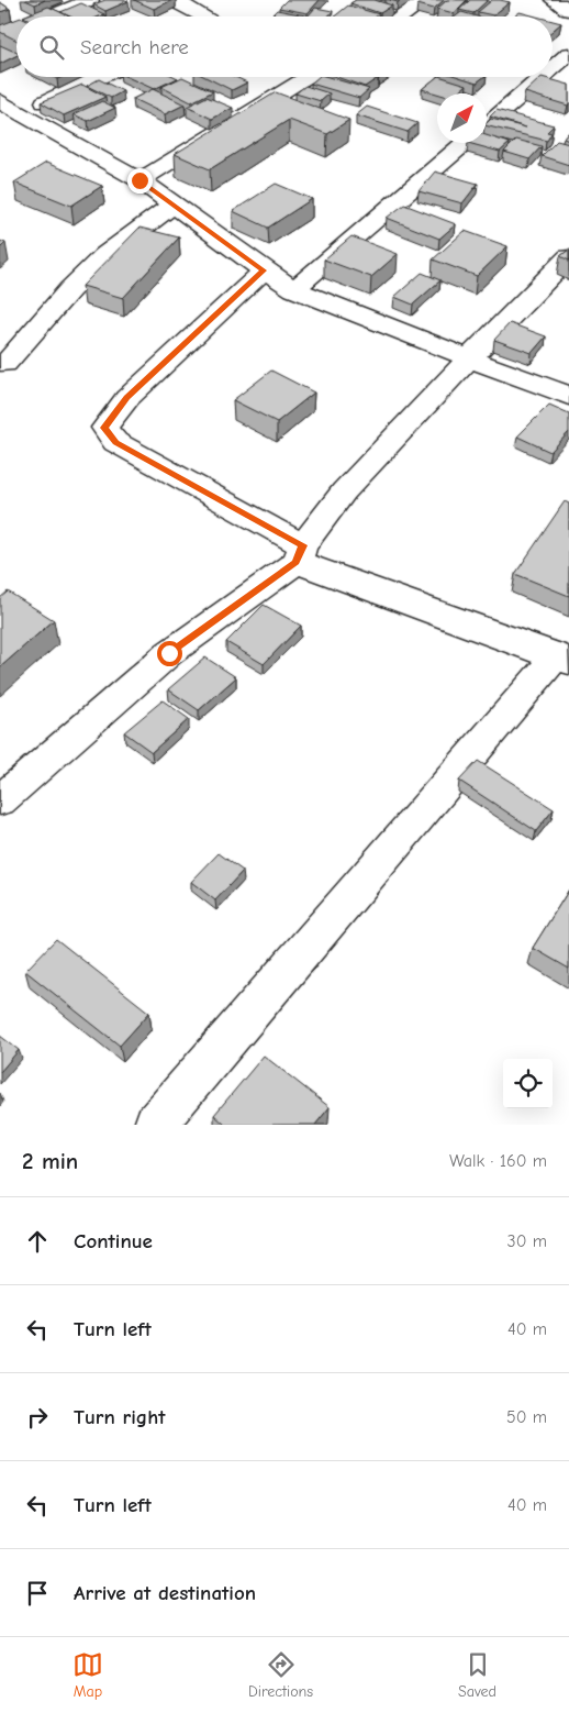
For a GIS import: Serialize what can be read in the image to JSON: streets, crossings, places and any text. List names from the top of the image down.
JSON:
{
  "north": "top right",
  "page": {
    "search": "Search here",
    "heading": ["2 min", "Walk · 160 m"],
    "list": [
      ["Continue", "30 m"],
      ["Turn left", "40 m"],
      ["Turn right", "50 m"],
      ["Turn left", "40 m"],
      "Arrive at destination"
    ],
    "nav": ["Map", "Directions", "Saved"]
  }
}
